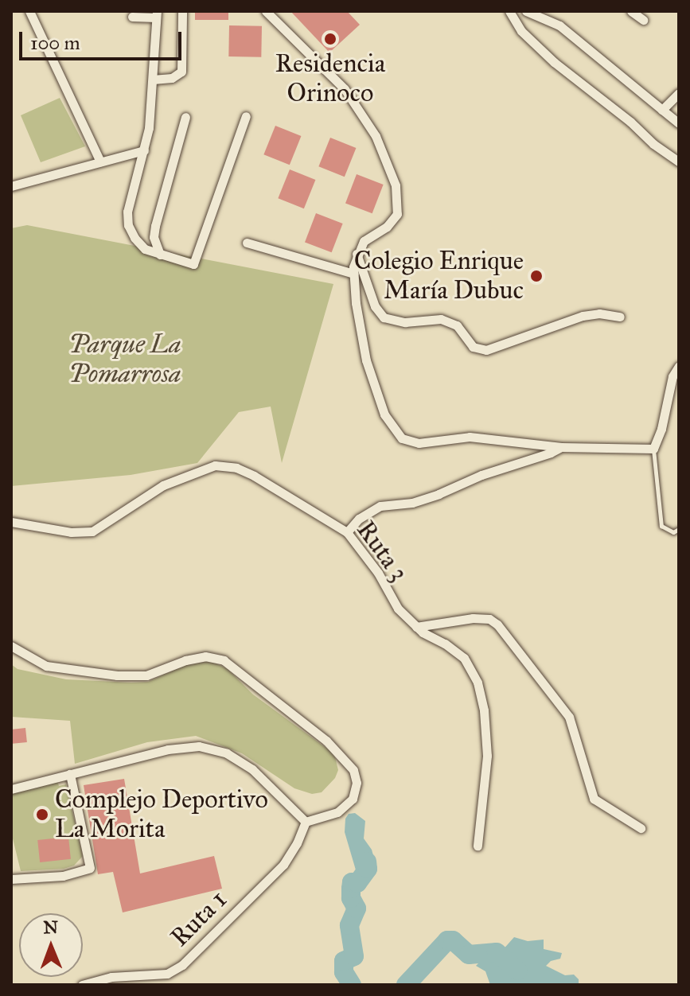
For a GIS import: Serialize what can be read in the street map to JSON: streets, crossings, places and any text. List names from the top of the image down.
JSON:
{
  "streets": {
    "street": ["Ruta 3", "Ruta 1"]
  },
  "parks": ["Parque La Pomarrosa"],
  "places": ["Residencia Orinoco", "Colegio Enrique María Dubuc", "Complejo Deportivo La Morita"],
  "scale_bar": "100 m",
  "north": "top"
}
